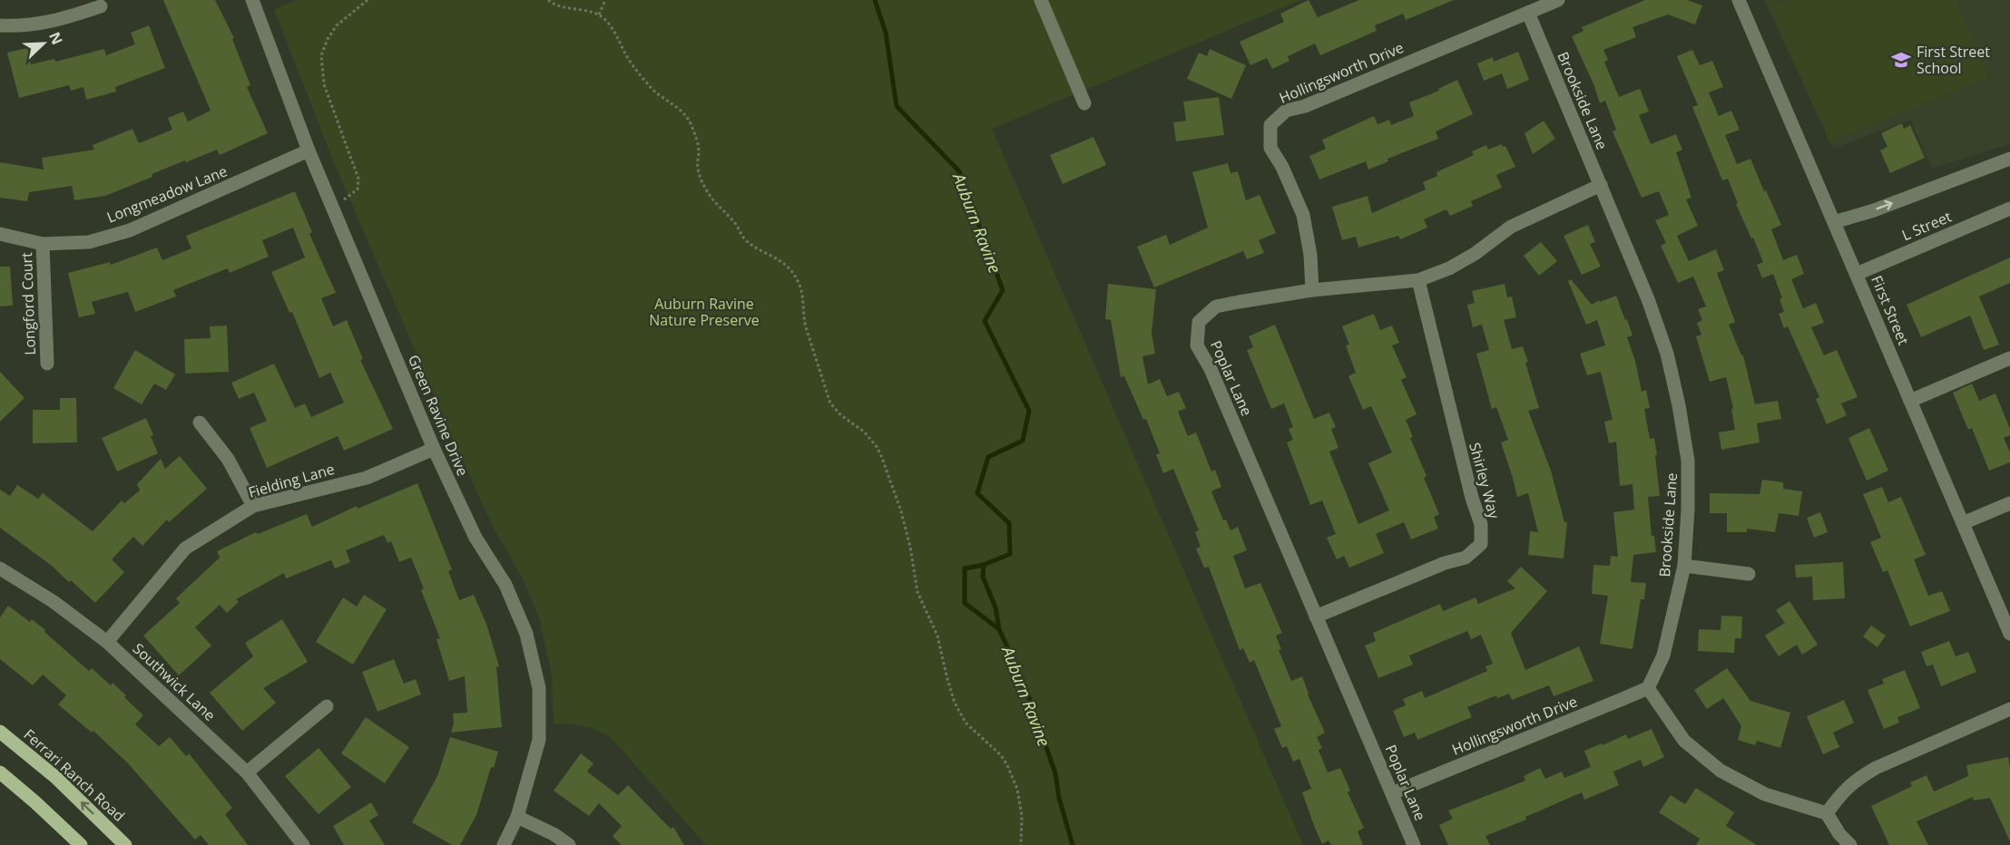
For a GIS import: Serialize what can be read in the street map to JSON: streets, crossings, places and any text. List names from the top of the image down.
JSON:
{
  "streets": {
    "main road": ["Ferrari Ranch Road"],
    "street": [
      "Hollingsworth Drive",
      "Brookside Lane",
      "Longmeadow Lane",
      "L Street",
      "Longford Court",
      "First Street",
      "Poplar Lane",
      "Green Ravine Drive",
      "Fielding Lane",
      "Shirley Way",
      "Southwick Lane"
    ]
  },
  "crossings": [
    ["Hollingsworth Drive", "Brookside Lane"],
    ["Hollingsworth Drive", "Poplar Lane"],
    ["Brookside Lane", "Poplar Lane"],
    ["Longmeadow Lane", "Longford Court"],
    ["Longmeadow Lane", "Green Ravine Drive"],
    ["L Street", "First Street"],
    ["Poplar Lane", "Shirley Way"],
    ["Green Ravine Drive", "Fielding Lane"],
    ["Fielding Lane", "Southwick Lane"]
  ],
  "water": ["Auburn Ravine"],
  "parks": ["Auburn Ravine Nature Preserve"],
  "places": {
    "school or university": ["First Street School"]
  },
  "north": "top right"
}
